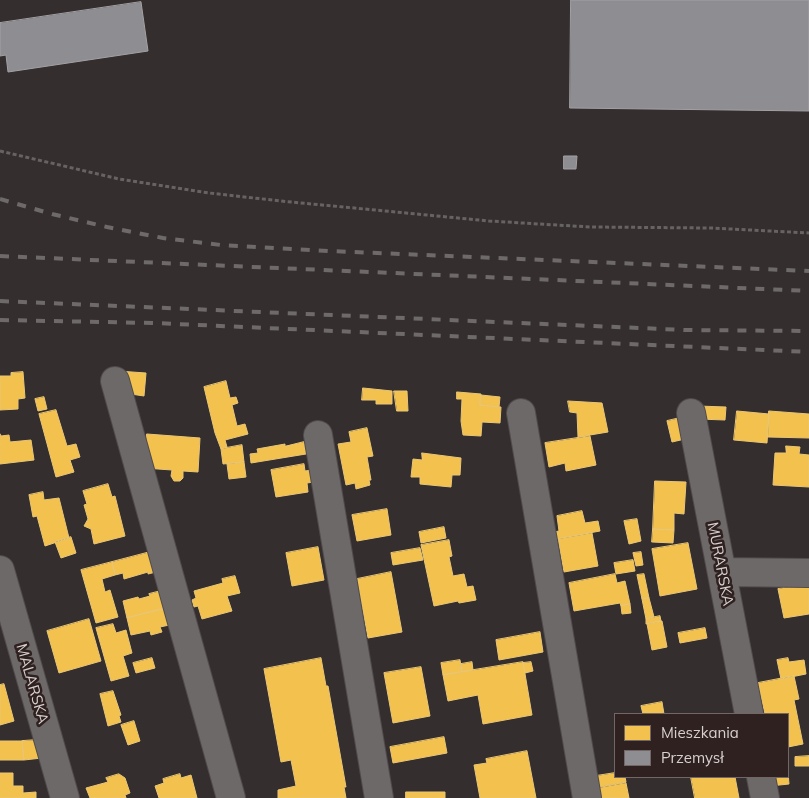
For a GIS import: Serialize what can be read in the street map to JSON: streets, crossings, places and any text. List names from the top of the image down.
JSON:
{
  "streets": {
    "street": ["MURARSKA", "MALARSKA"]
  },
  "legend": ["Mieszkania", "Przemysł"]
}
